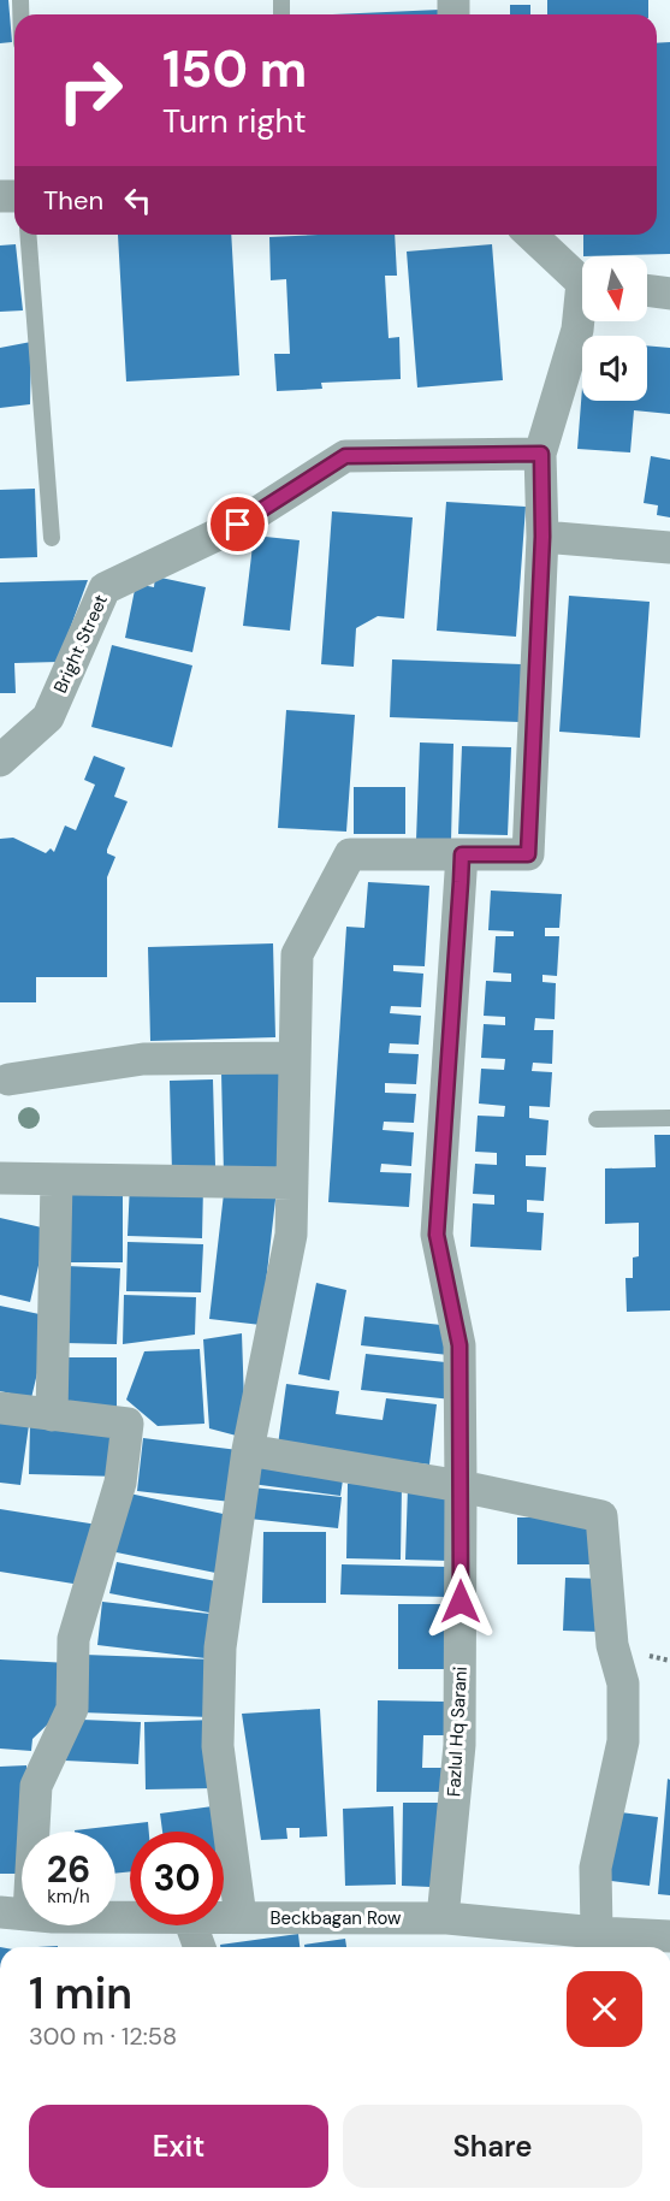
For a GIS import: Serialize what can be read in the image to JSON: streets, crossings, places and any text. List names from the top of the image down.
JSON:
{
  "streets": {
    "street": ["Bright Street", "Fazlul Hq Sarani", "Beckbagan Row"]
  },
  "crossings": [
    ["Fazlul Hq Sarani", "Beckbagan Row"]
  ],
  "north": "bottom",
  "page": {
    "turn": ["150 m", "Turn right"],
    "then": "Then",
    "speed": "26 km/h",
    "limit": "30",
    "heading": ["1 min", "300 m · 12:58"],
    "buttons": ["Exit", "Share"]
  }
}
